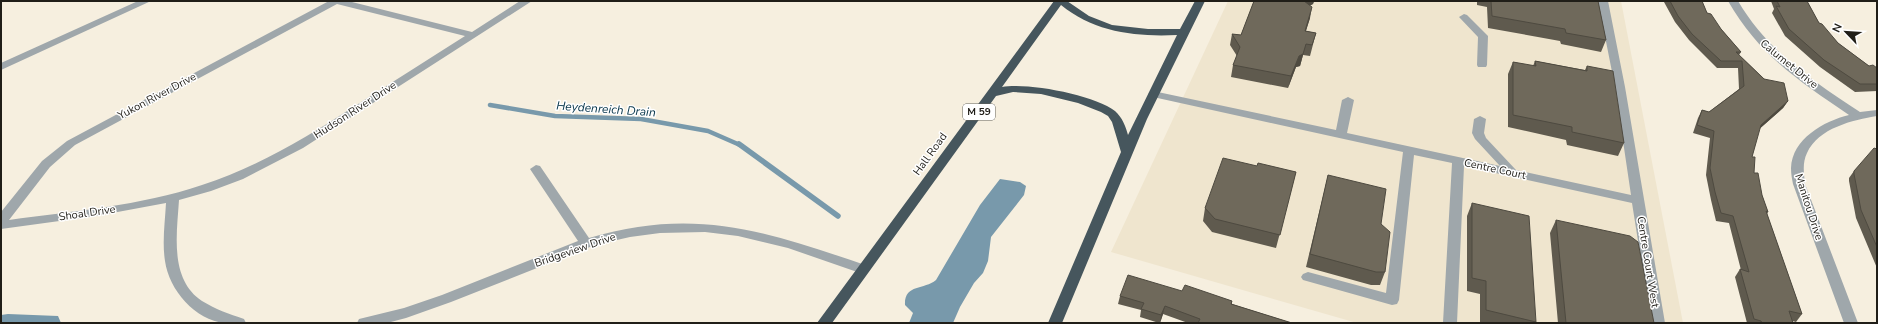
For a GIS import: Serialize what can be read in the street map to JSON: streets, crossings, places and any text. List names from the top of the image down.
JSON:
{
  "streets": {
    "highway": ["M 59", "Hall Road"],
    "street": [
      "Calumet Drive",
      "Yukon River Drive",
      "Hudson River Drive",
      "Centre Court",
      "Manitou Drive",
      "Shoal Drive",
      "Bridgeview Drive",
      "Centre Court West"
    ]
  },
  "crossings": [
    ["Calumet Drive", "Manitou Drive"],
    ["Hudson River Drive", "Shoal Drive"],
    ["Hall Road", "Bridgeview Drive"],
    ["Centre Court", "Centre Court West"]
  ],
  "water": ["Heydenreich Drain"],
  "north": "top left"
}
